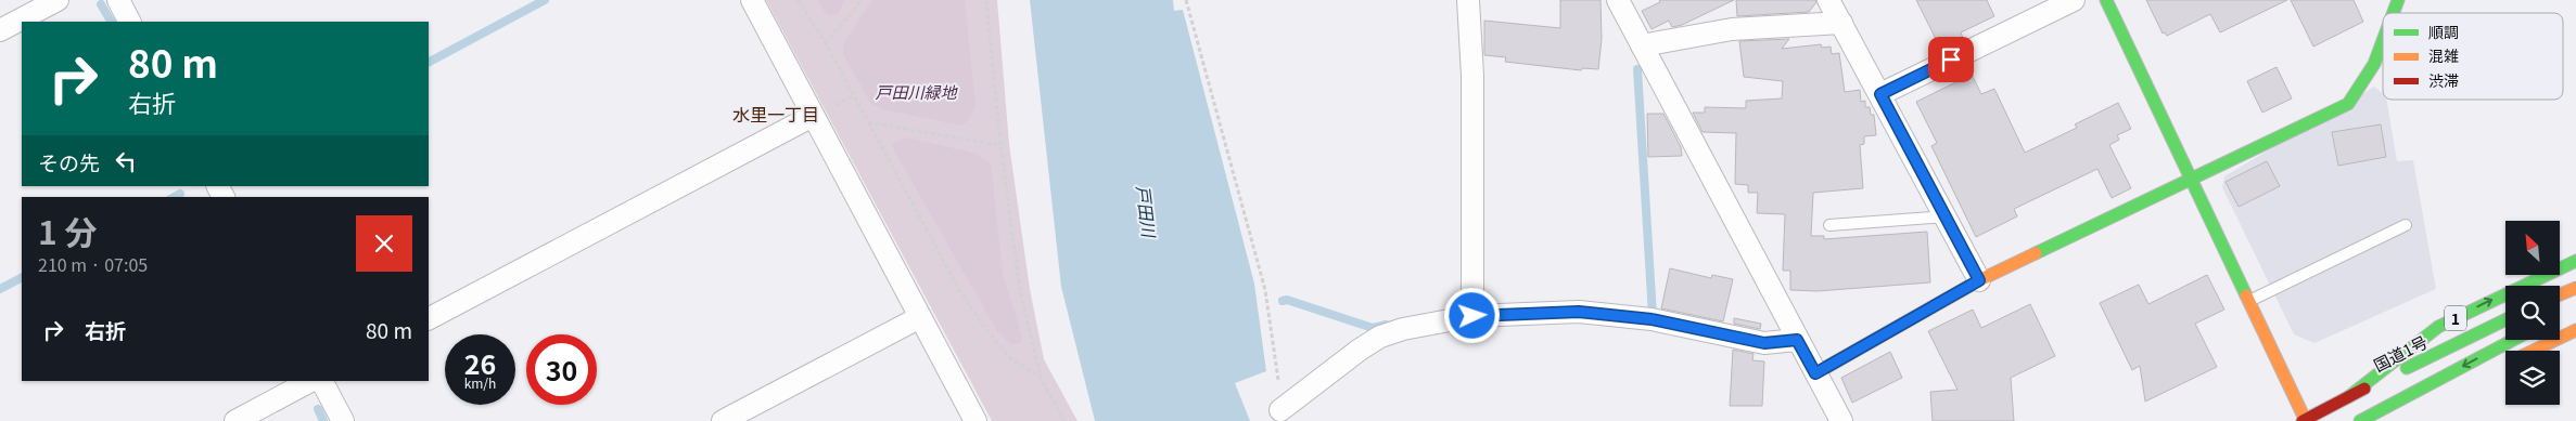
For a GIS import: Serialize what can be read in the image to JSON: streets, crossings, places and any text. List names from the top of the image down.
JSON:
{
  "streets": {
    "main road": ["1", "国道1号"]
  },
  "crossings": [
    ["1", "国道1号"]
  ],
  "districts": ["水里一丁目"],
  "water": ["戸田川"],
  "parks": ["戸田川緑地"],
  "legend": ["順調", "混雑", "渋滞"],
  "north": "top left",
  "page": {
    "turn": ["80 m", "右折"],
    "then": "その先",
    "heading": ["1 分", "210 m · 07:05"],
    "list": [
      {
        "name": "右折",
        "value": "80 m"
      }
    ],
    "speed": "26 km/h",
    "limit": "30"
  }
}
